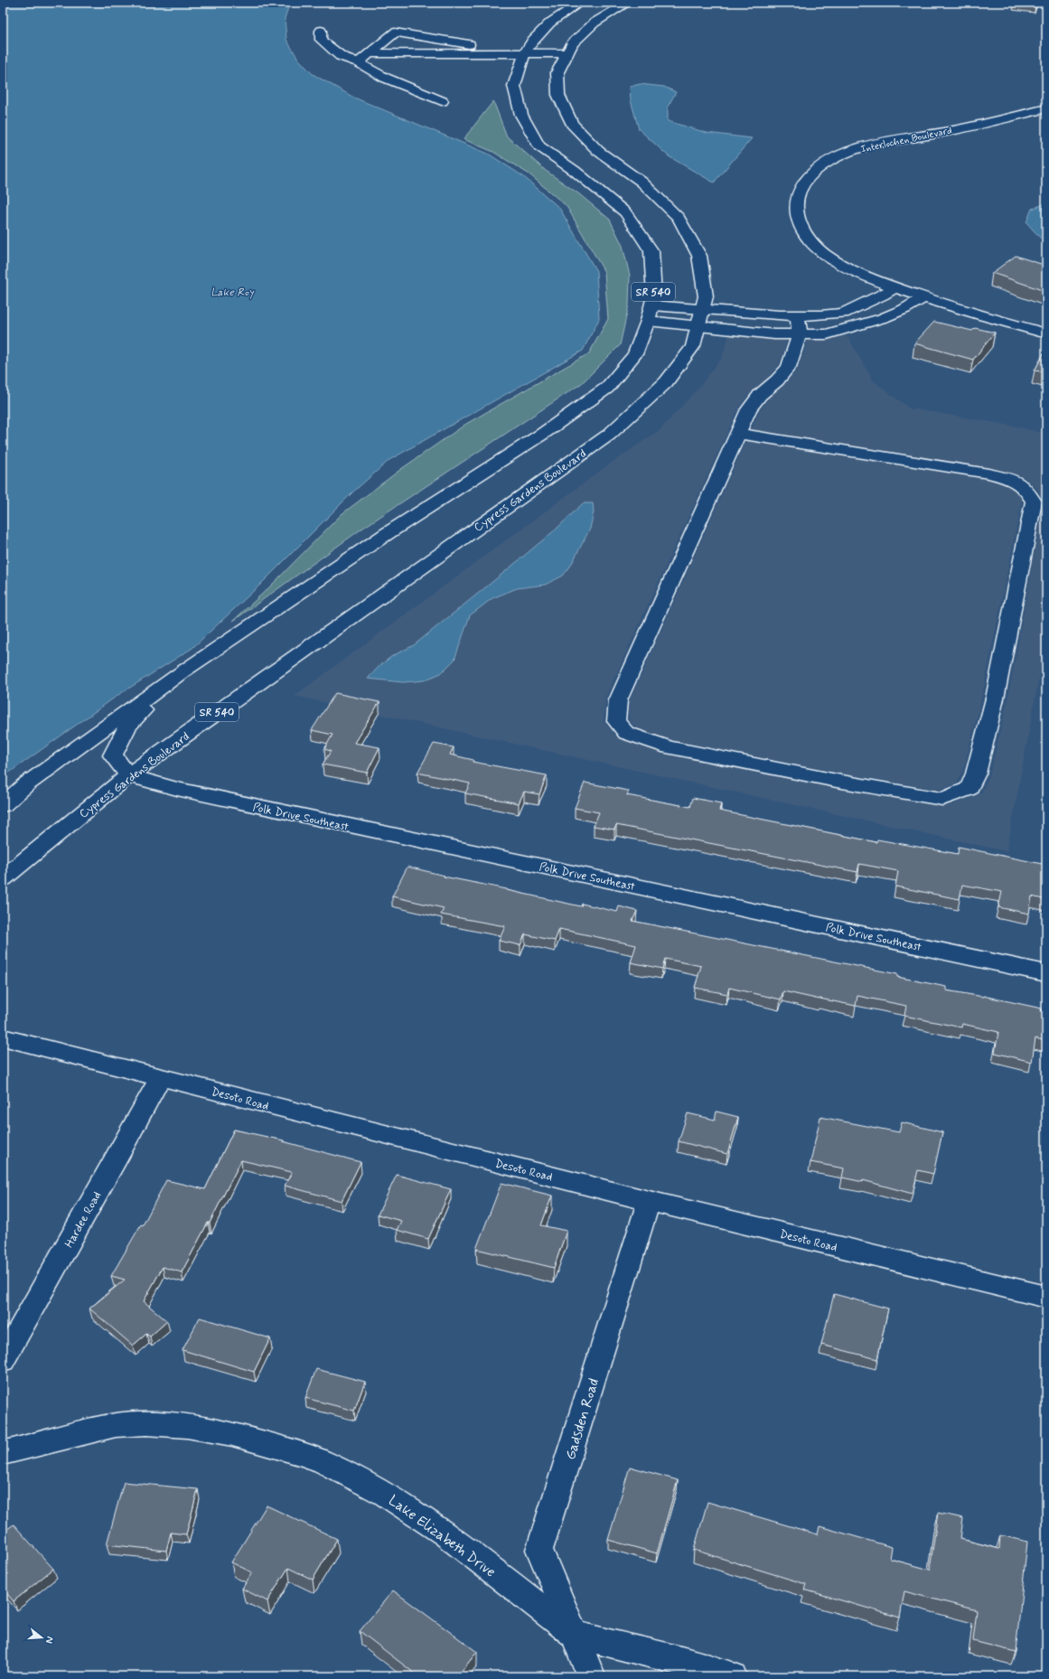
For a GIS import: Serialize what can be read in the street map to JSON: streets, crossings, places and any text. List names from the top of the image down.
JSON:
{
  "streets": {
    "street": [
      "Interlochen Boulevard",
      "SR 540",
      "Cypress Gardens Boulevard",
      "Polk Drive Southeast",
      "Desoto Road",
      "Hardee Road",
      "Gadsden Road",
      "Lake Elizabeth Drive"
    ]
  },
  "crossings": [
    ["Cypress Gardens Boulevard", "Polk Drive Southeast"],
    ["Desoto Road", "Hardee Road"],
    ["Desoto Road", "Gadsden Road"],
    ["Gadsden Road", "Lake Elizabeth Drive"]
  ],
  "water": ["Lake Roy"],
  "north": "right"
}
